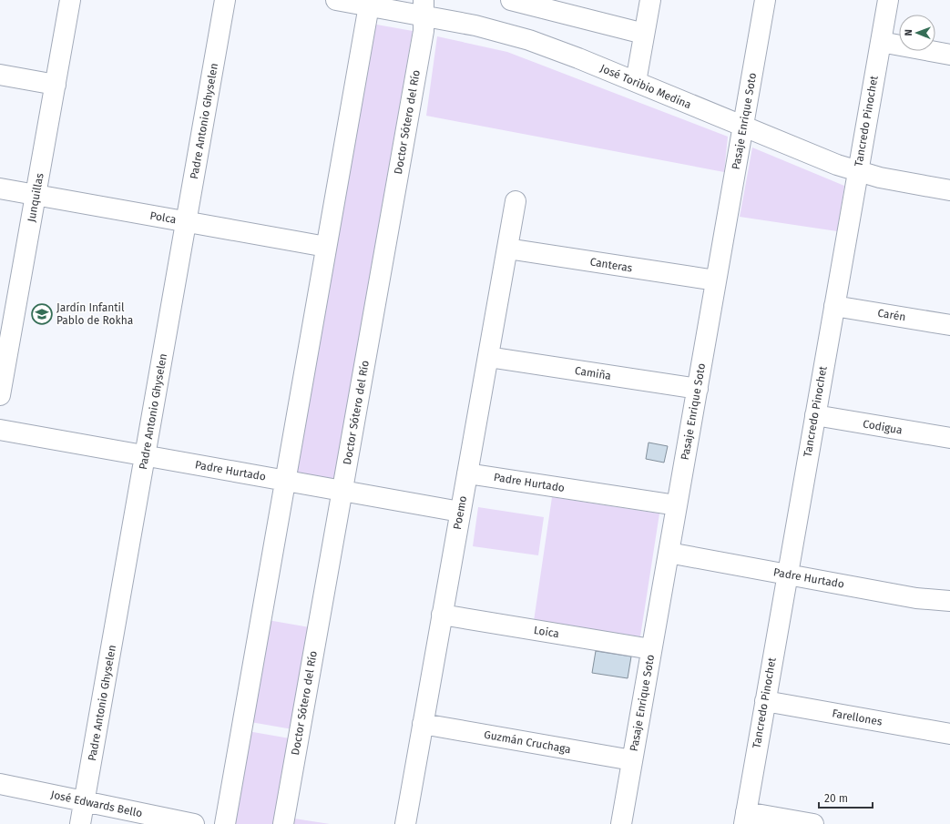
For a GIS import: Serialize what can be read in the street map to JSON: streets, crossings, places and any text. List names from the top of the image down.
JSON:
{
  "streets": {
    "street": [
      "José Toribio Medina",
      "Padre Antonio Ghyselen",
      "Pasaje Enrique Soto",
      "Tancredo Pinochet",
      "Doctor Sótero del Río",
      "Junquillas",
      "Polca",
      "Canteras",
      "Carén",
      "Camiña",
      "Codigua",
      "Padre Hurtado",
      "Poemo",
      "Loica",
      "Farellones",
      "Guzmán Cruchaga",
      "José Edwards Bello"
    ]
  },
  "crossings": [
    ["José Toribio Medina", "Pasaje Enrique Soto"],
    ["José Toribio Medina", "Tancredo Pinochet"],
    ["José Toribio Medina", "Doctor Sótero del Río"],
    ["Padre Antonio Ghyselen", "Polca"],
    ["Padre Antonio Ghyselen", "Padre Hurtado"],
    ["Padre Antonio Ghyselen", "José Edwards Bello"],
    ["Pasaje Enrique Soto", "Canteras"],
    ["Pasaje Enrique Soto", "Camiña"],
    ["Pasaje Enrique Soto", "Padre Hurtado"],
    ["Pasaje Enrique Soto", "Loica"],
    ["Pasaje Enrique Soto", "Guzmán Cruchaga"],
    ["Tancredo Pinochet", "Carén"],
    ["Tancredo Pinochet", "Codigua"],
    ["Tancredo Pinochet", "Padre Hurtado"],
    ["Tancredo Pinochet", "Farellones"],
    ["Doctor Sótero del Río", "Padre Hurtado"],
    ["Junquillas", "Polca"],
    ["Canteras", "Poemo"],
    ["Camiña", "Poemo"],
    ["Padre Hurtado", "Poemo"],
    ["Poemo", "Loica"],
    ["Poemo", "Guzmán Cruchaga"]
  ],
  "places": {
    "school or university": ["Jardín Infantil Pablo de Rokha"]
  },
  "scale_bar": "20 m",
  "north": "left"
}
